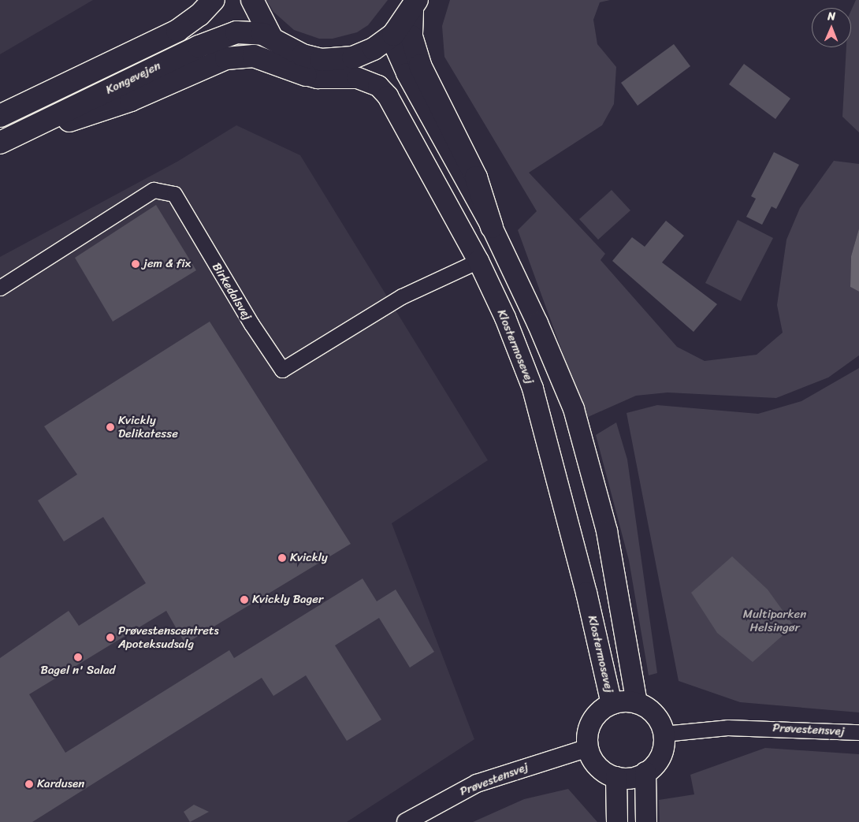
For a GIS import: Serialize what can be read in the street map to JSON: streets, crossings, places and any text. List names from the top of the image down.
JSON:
{
  "streets": {
    "main road": ["Kongevejen", "Klostermosevej"],
    "street": ["Birkedalsvej", "Prøvestensvej"]
  },
  "crossings": [
    ["Birkedalsvej", "Klostermosevej"],
    ["Klostermosevej", "Prøvestensvej"]
  ],
  "parks": ["Multiparken Helsingør"],
  "places": [
    "jem & fix",
    "Kvickly Delikatesse",
    "Kvickly",
    "Kvickly Bager",
    "Prøvestenscentrets Apoteksudsalg",
    "Bagel n' Salad",
    "Kardusen"
  ],
  "north": "top"
}
